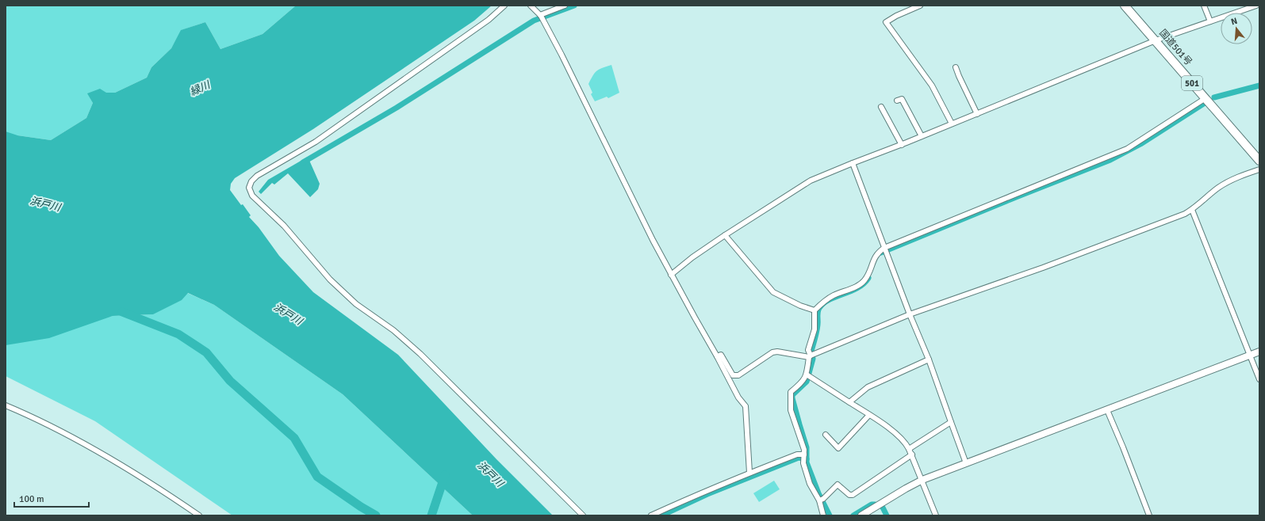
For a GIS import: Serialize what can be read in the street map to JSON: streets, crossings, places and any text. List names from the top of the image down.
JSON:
{
  "streets": {
    "highway": ["国道501号", "501"]
  },
  "water": ["緑川", "浜戸川"],
  "scale_bar": "100 m",
  "north": "top"
}
